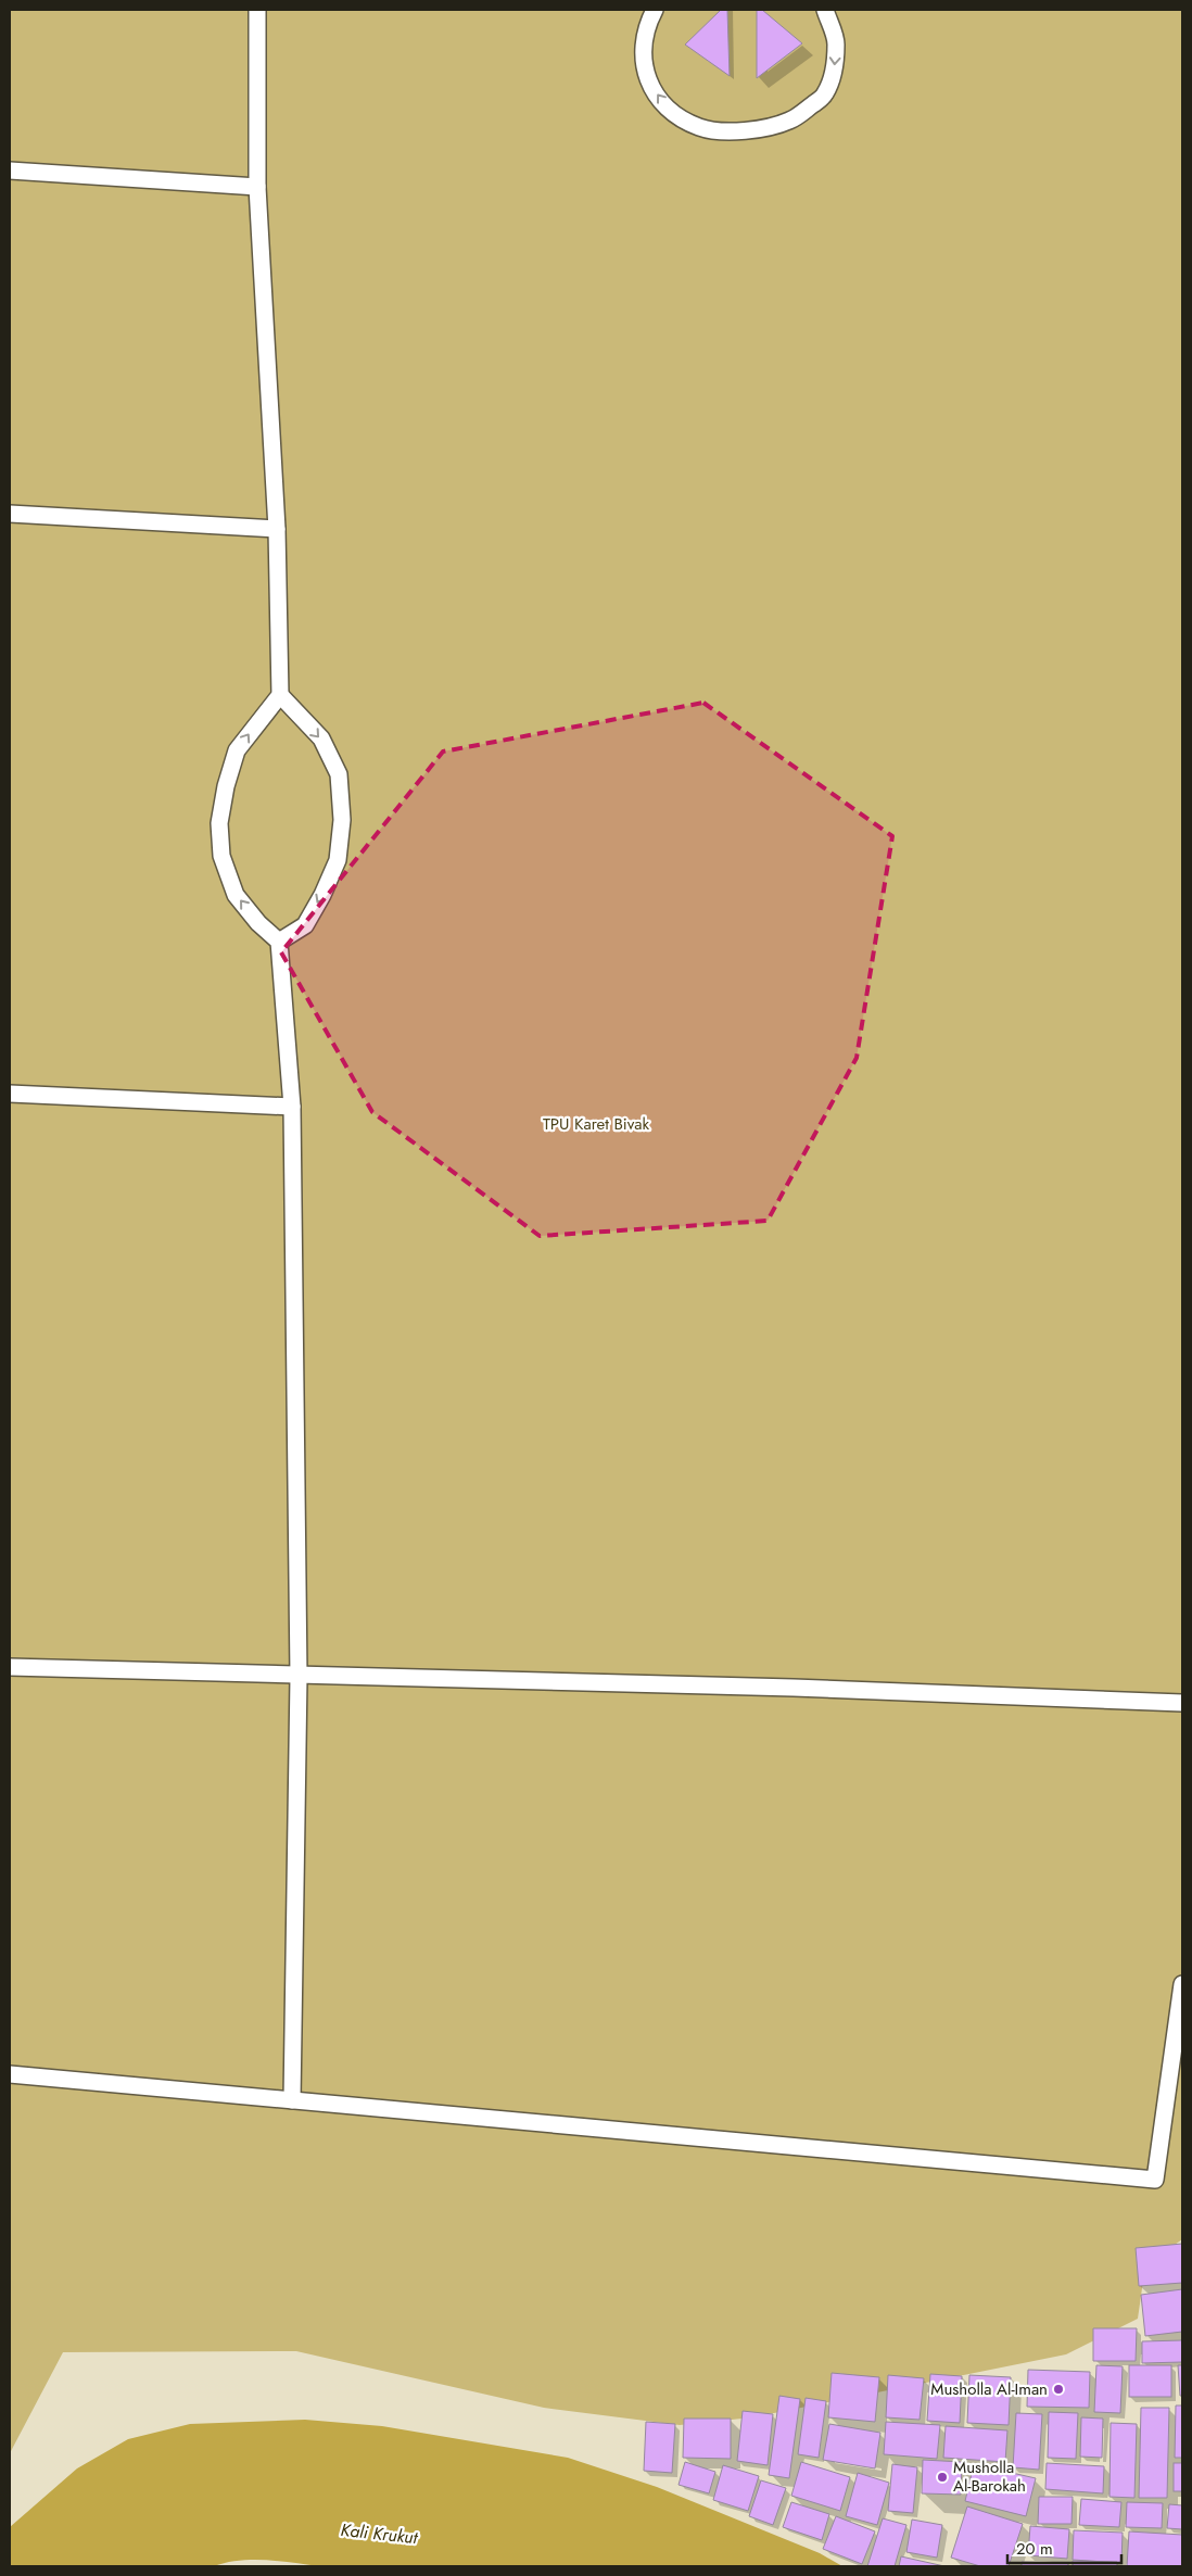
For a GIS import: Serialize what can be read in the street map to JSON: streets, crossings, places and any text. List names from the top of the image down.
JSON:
{
  "water": ["Kali Krukut"],
  "parks": ["TPU Karet Bivak"],
  "places": ["Musholla Al-Iman", "Musholla Al-Barokah"],
  "scale_bar": "20 m"
}
